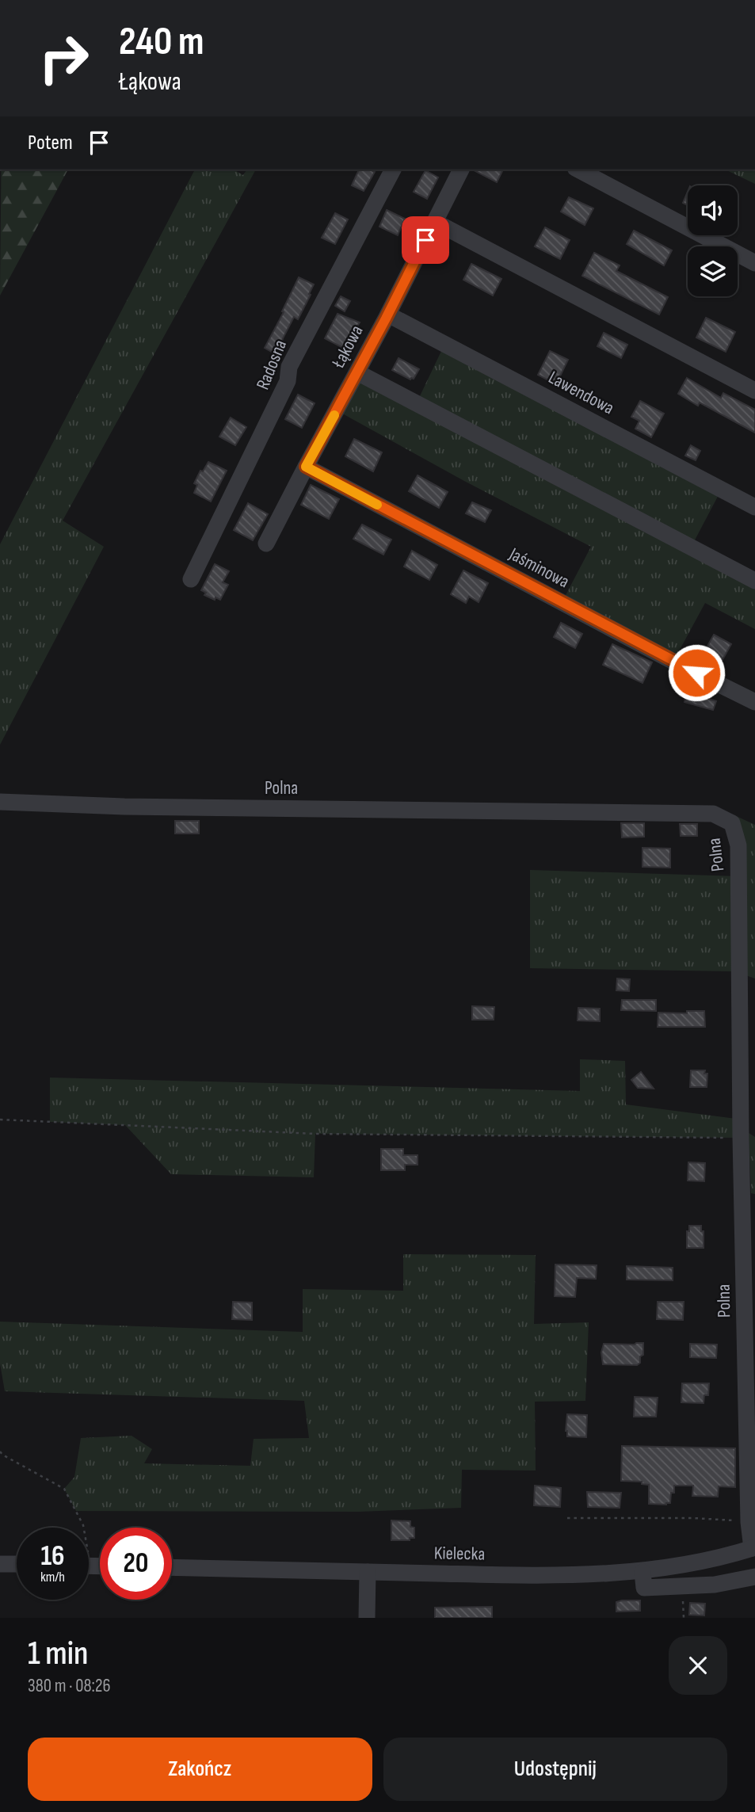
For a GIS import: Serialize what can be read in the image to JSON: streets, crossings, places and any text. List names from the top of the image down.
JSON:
{
  "streets": {
    "street": [
      "Łąkowa",
      "Radosna",
      "Lawendowa",
      "Jaśminowa",
      "Polna",
      "Kielecka"
    ]
  },
  "crossings": [
    ["Łąkowa", "Lawendowa"],
    ["Łąkowa", "Jaśminowa"],
    ["Polna", "Kielecka"]
  ],
  "page": {
    "turn": ["240 m", "Łąkowa"],
    "then": "Potem",
    "speed": "16 km/h",
    "limit": "20",
    "heading": ["1 min", "380 m · 08:26"],
    "buttons": ["Zakończ", "Udostępnij"]
  }
}
